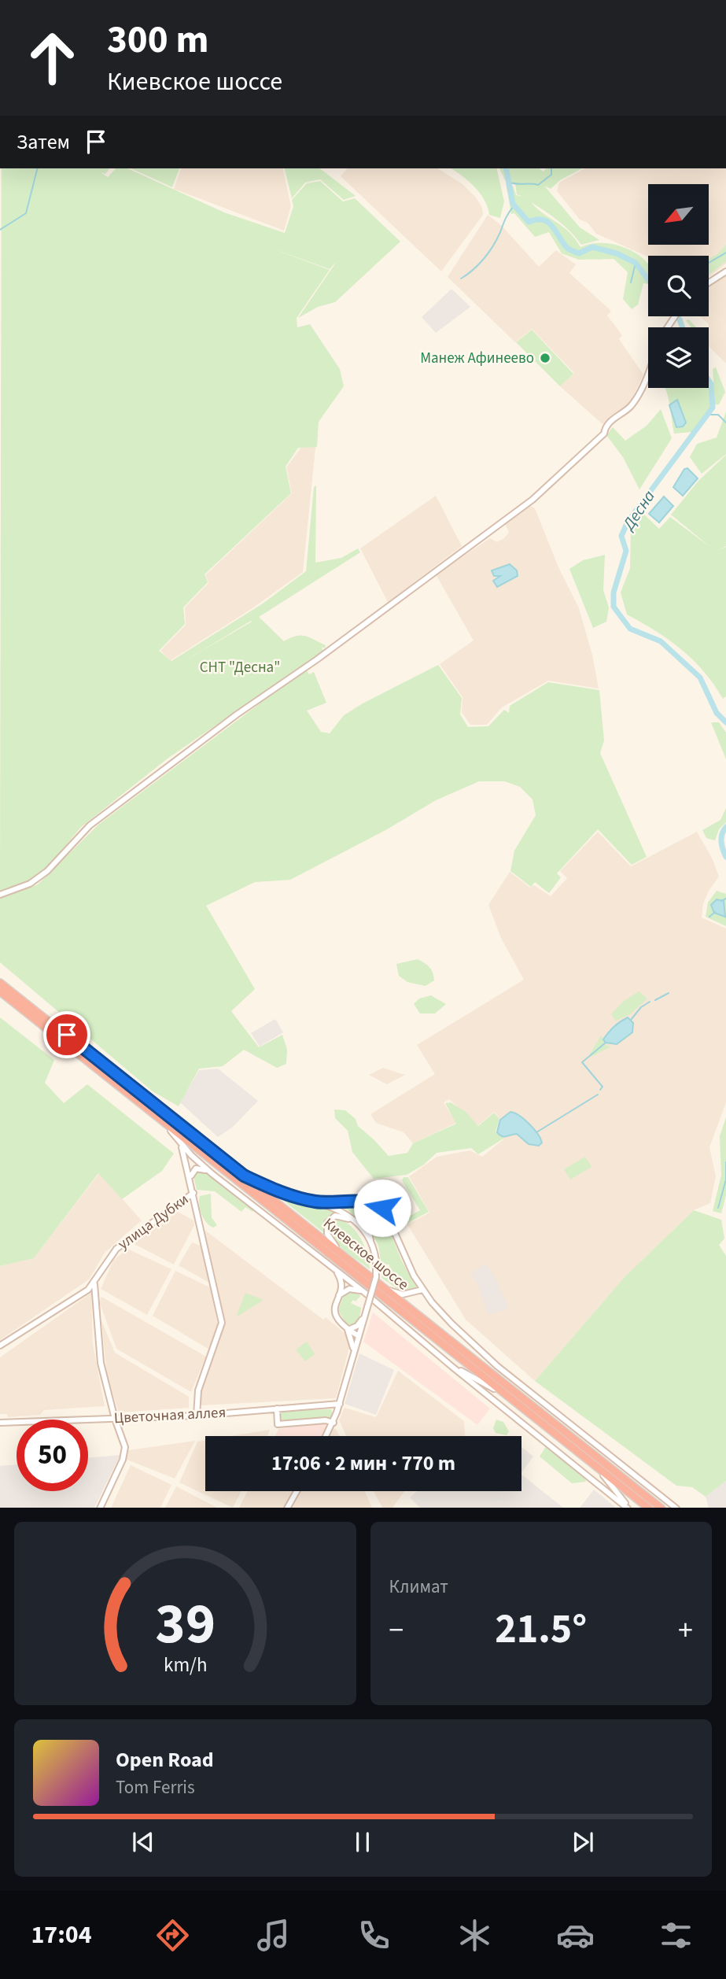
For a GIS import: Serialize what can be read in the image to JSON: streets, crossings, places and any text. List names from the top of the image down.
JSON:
{
  "streets": {
    "highway": ["Киевское шоссе"],
    "street": ["улица Дубки", "Цветочная аллея"]
  },
  "water": ["Десна"],
  "parks": ["СНТ \"Десна\""],
  "places": ["Манеж Афинеево"],
  "north": "bottom left",
  "page": {
    "turn": ["300 m", "Киевское шоссе"],
    "then": "Затем",
    "limit": "50",
    "trip": "17:06 · 2 мин · 770 m",
    "tile": "Климат",
    "heat": ["−", "21.5°", "+"],
    "song": ["Open Road", "Tom Ferris"],
    "tabs": "17:04",
    "gauge": ["39", "km/h"]
  }
}
